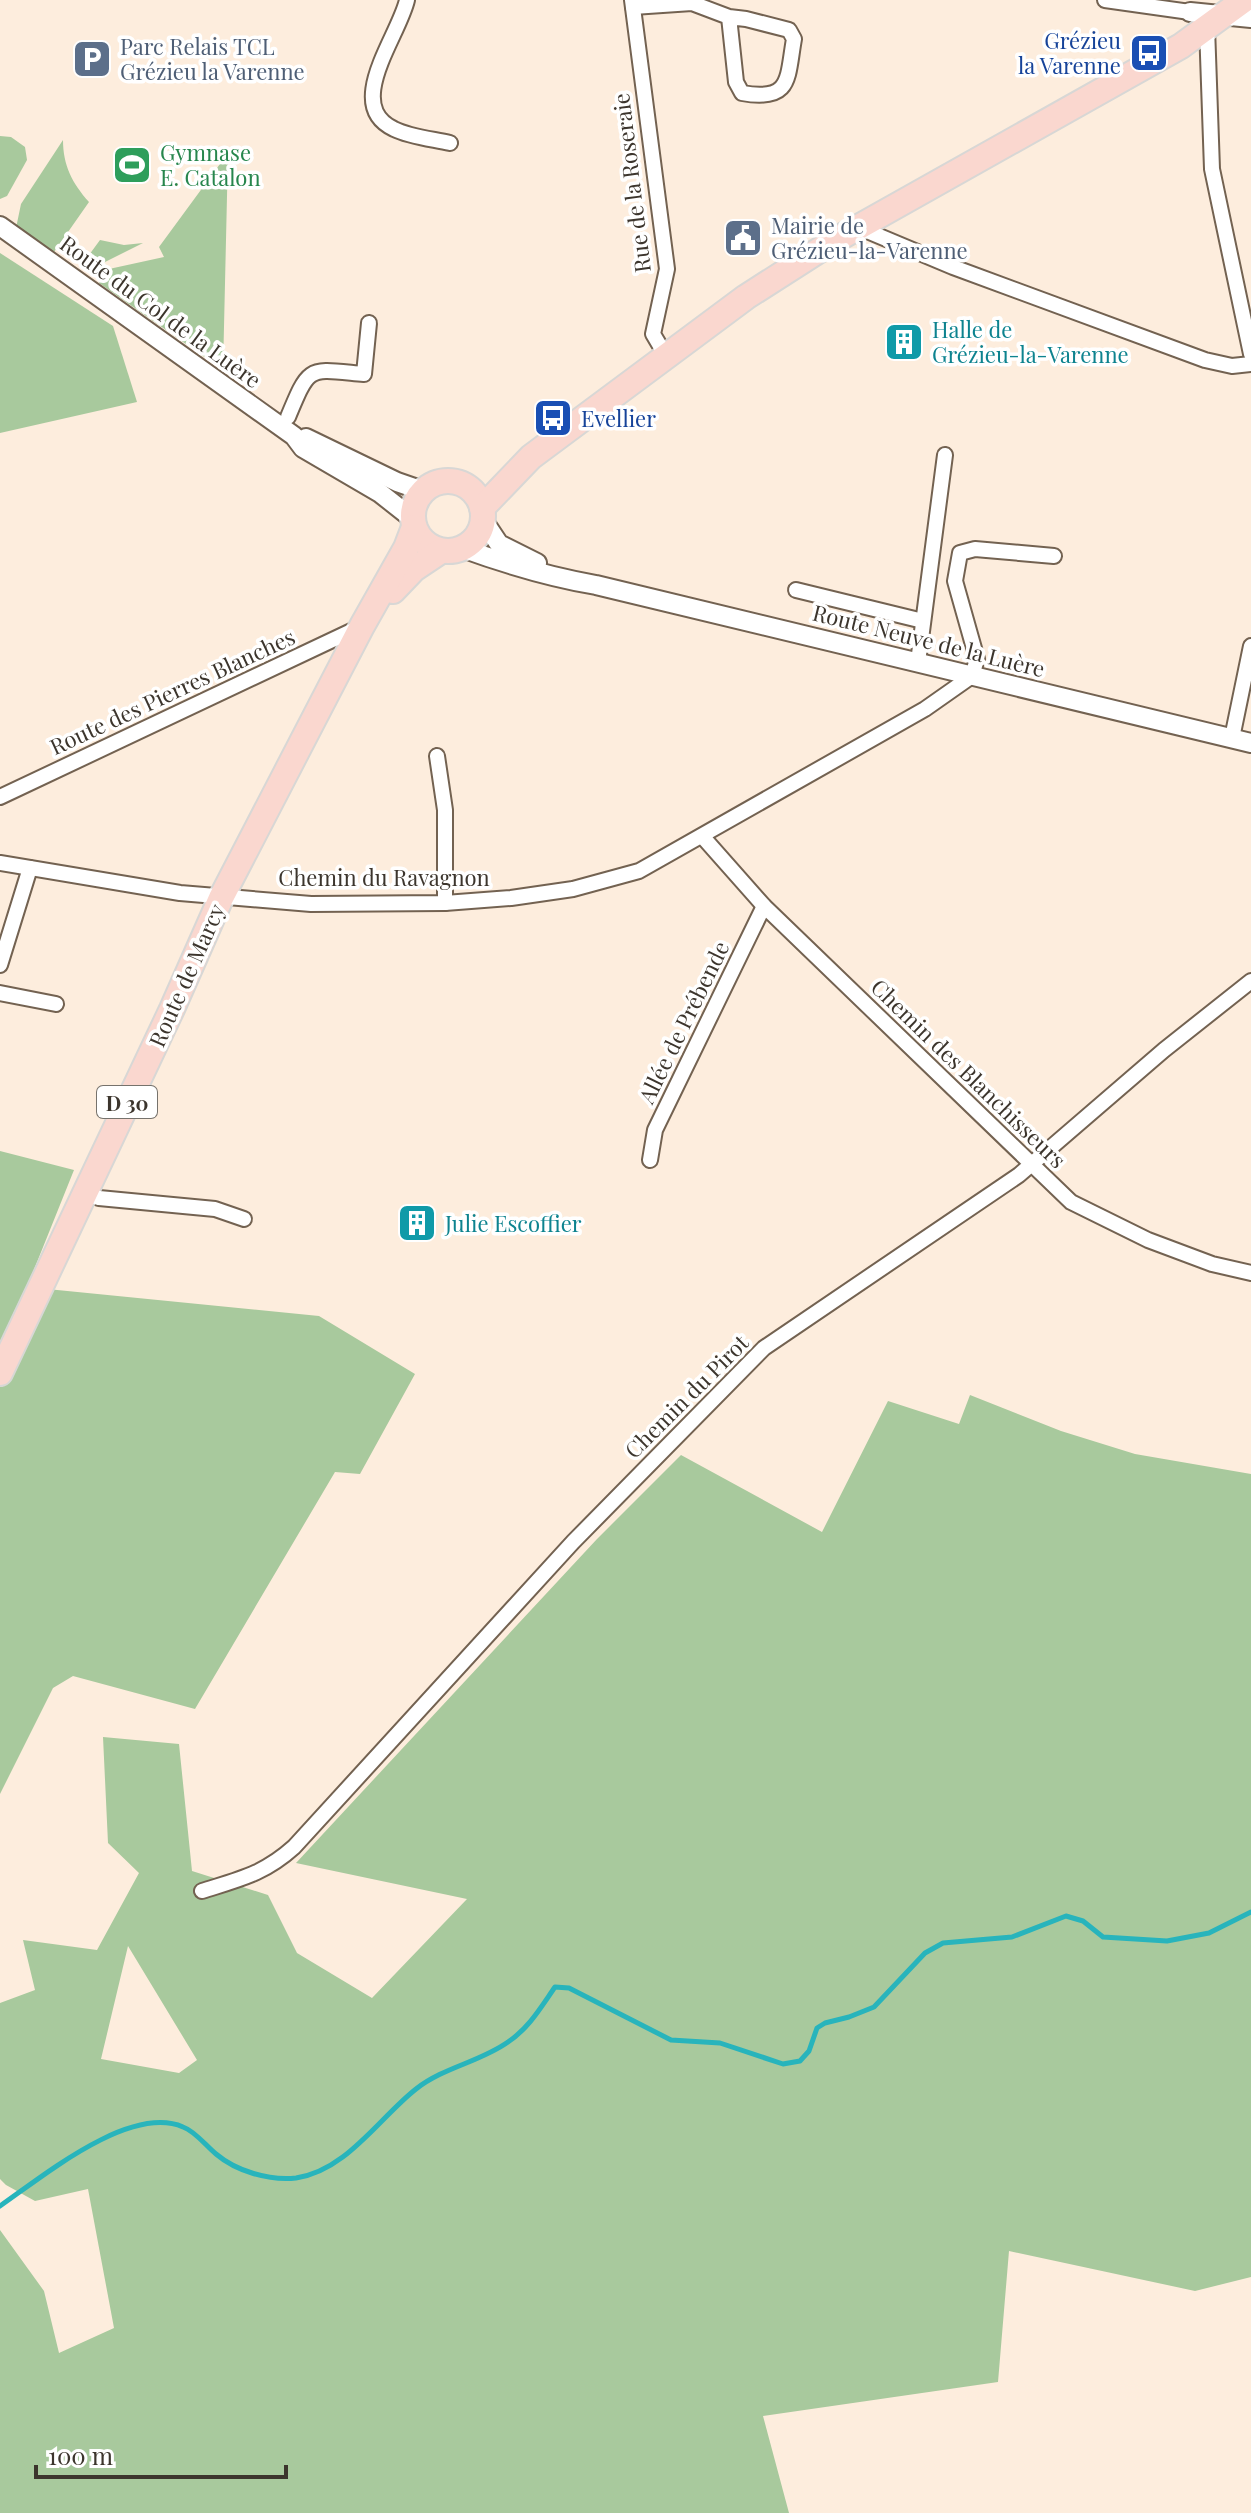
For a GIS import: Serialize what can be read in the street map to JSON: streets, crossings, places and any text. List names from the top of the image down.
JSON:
{
  "streets": {
    "main road": ["Route de Marcy", "D 30"],
    "street": [
      "Rue de la Roseraie",
      "Route du Col de la Luère",
      "Route Neuve de la Luère",
      "Route des Pierres Blanches",
      "Chemin du Ravagnon",
      "Allée de Prébende",
      "Chemin des Blanchisseurs",
      "Chemin du Pirot"
    ]
  },
  "crossings": [
    ["Route du Col de la Luère", "Route Neuve de la Luère"],
    ["Route du Col de la Luère", "Route de Marcy"],
    ["Route Neuve de la Luère", "Chemin du Ravagnon"],
    ["Route Neuve de la Luère", "Route de Marcy"],
    ["Route des Pierres Blanches", "Route de Marcy"],
    ["Chemin du Ravagnon", "Route de Marcy"],
    ["Chemin du Ravagnon", "Chemin des Blanchisseurs"],
    ["Allée de Prébende", "Chemin des Blanchisseurs"],
    ["Chemin des Blanchisseurs", "Chemin du Pirot"]
  ],
  "places": {
    "bus stop": ["Grézieu la Varenne", "Evellier"],
    "parking": ["Parc Relais TCL Grézieu la Varenne"],
    "sports": ["Gymnase E. Catalon"],
    "public building": ["Mairie de Grézieu-la-Varenne"],
    "building": ["Halle de Grézieu-la-Varenne", "Julie Escoffier"]
  },
  "scale_bar": "100 m"
}
